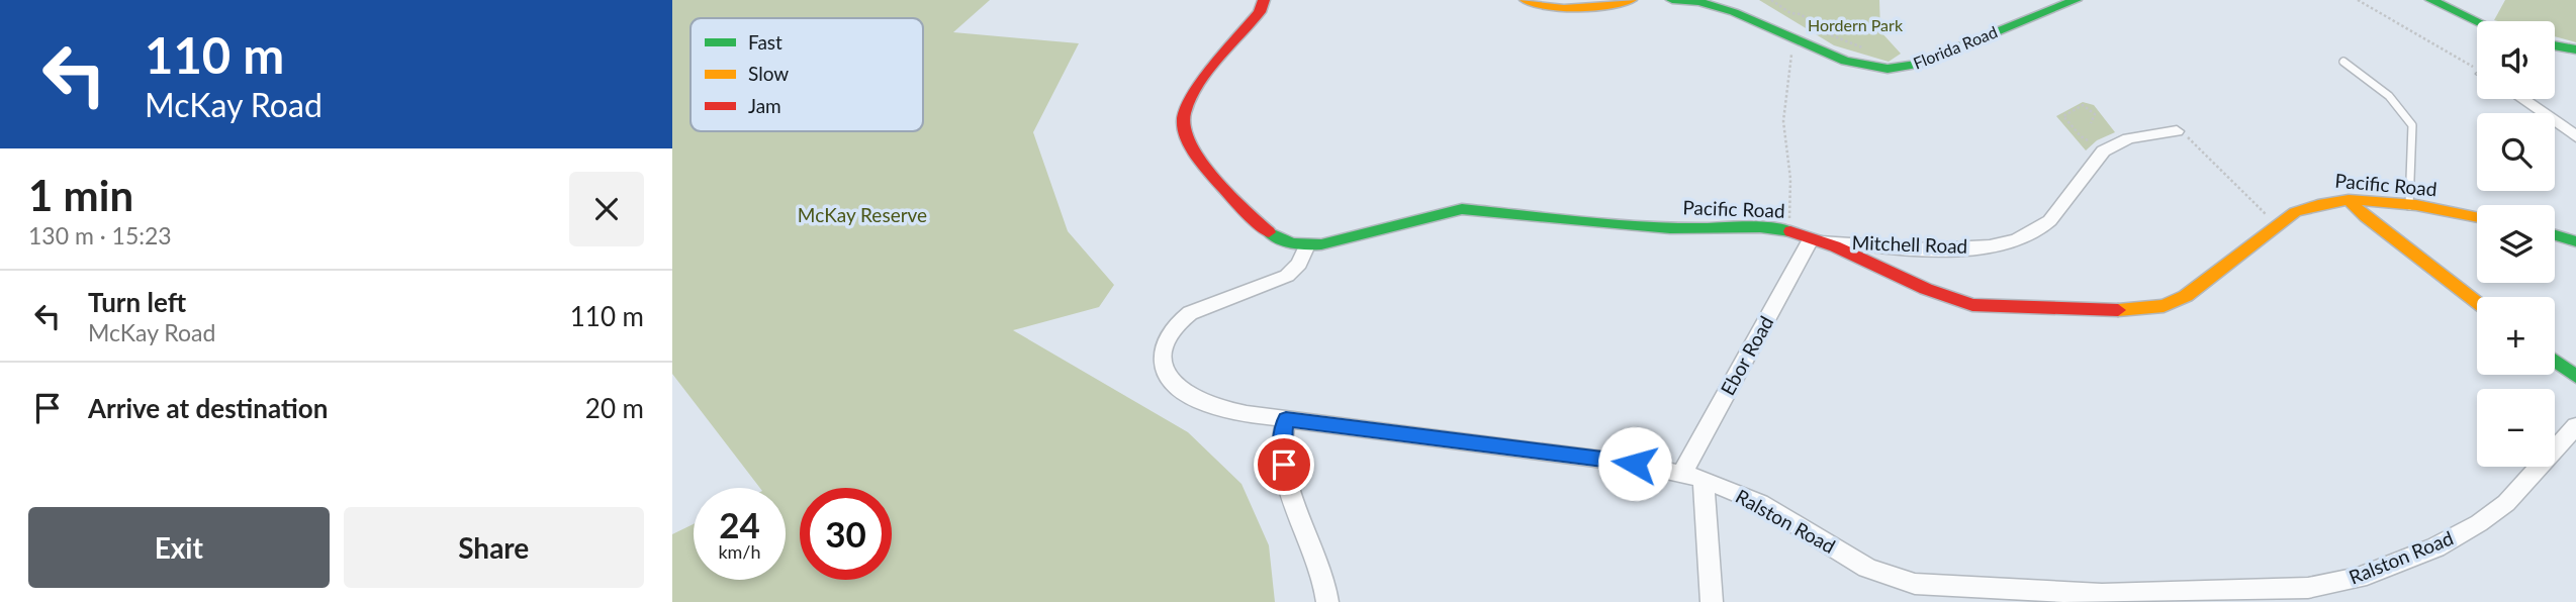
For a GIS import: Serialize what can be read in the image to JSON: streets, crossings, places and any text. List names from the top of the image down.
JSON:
{
  "streets": {
    "street": [
      "Florida Road",
      "Pacific Road",
      "Mitchell Road",
      "Ebor Road",
      "Ralston Road"
    ]
  },
  "crossings": [
    ["Pacific Road", "Mitchell Road"],
    ["Pacific Road", "Ebor Road"],
    ["Pacific Road", "Ralston Road"],
    ["Mitchell Road", "Ebor Road"],
    ["Ebor Road", "Ralston Road"]
  ],
  "parks": ["Hordern Park", "McKay Reserve"],
  "legend": ["Fast", "Slow", "Jam"],
  "page": {
    "turn": ["110 m", "McKay Road"],
    "map_buttons": ["+", "−"],
    "heading": ["1 min", "130 m · 15:23"],
    "list": [
      {
        "name": "Turn left",
        "note": "McKay Road",
        "value": "110 m"
      },
      {
        "name": "Arrive at destination",
        "value": "20 m"
      }
    ],
    "speed": "24 km/h",
    "limit": "30",
    "buttons": ["Exit", "Share"]
  }
}
